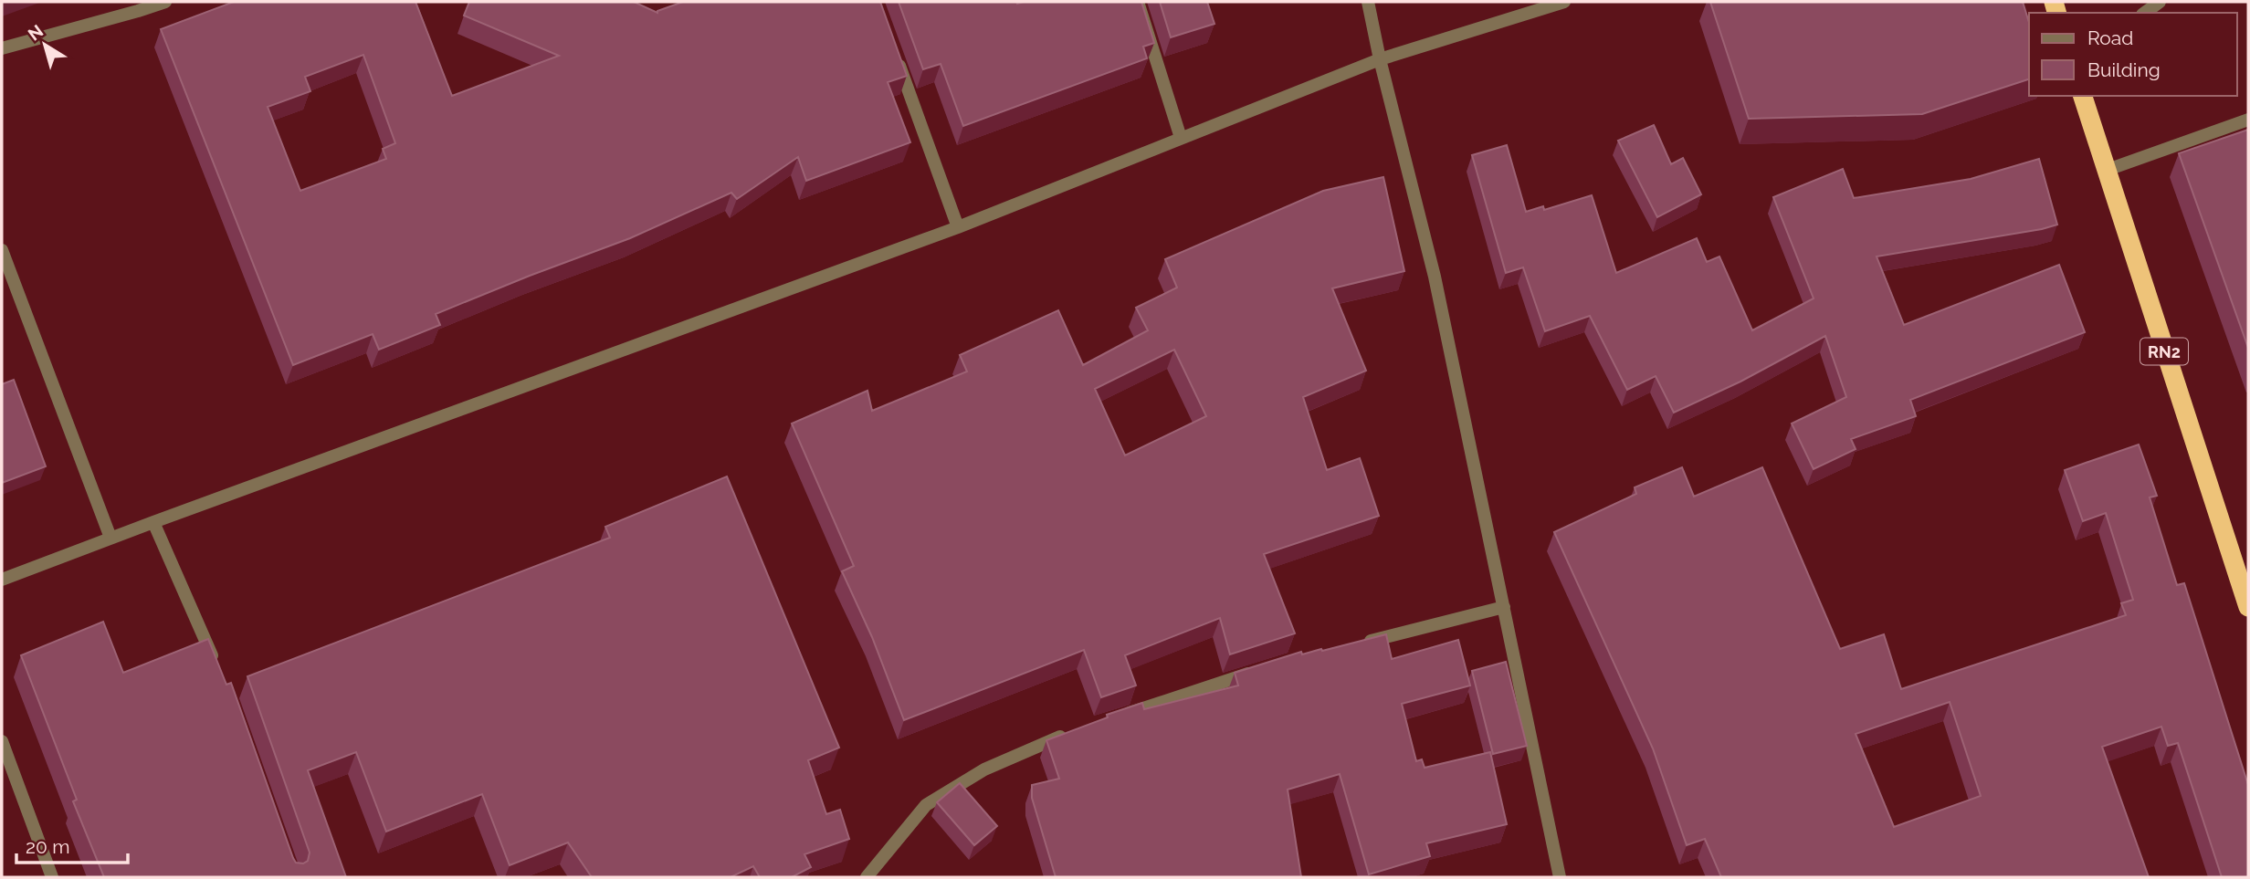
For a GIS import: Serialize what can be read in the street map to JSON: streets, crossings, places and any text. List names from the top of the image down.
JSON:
{
  "streets": {
    "highway": ["RN2"]
  },
  "legend": ["Road", "Building"],
  "scale_bar": "20 m",
  "north": "top left"
}
